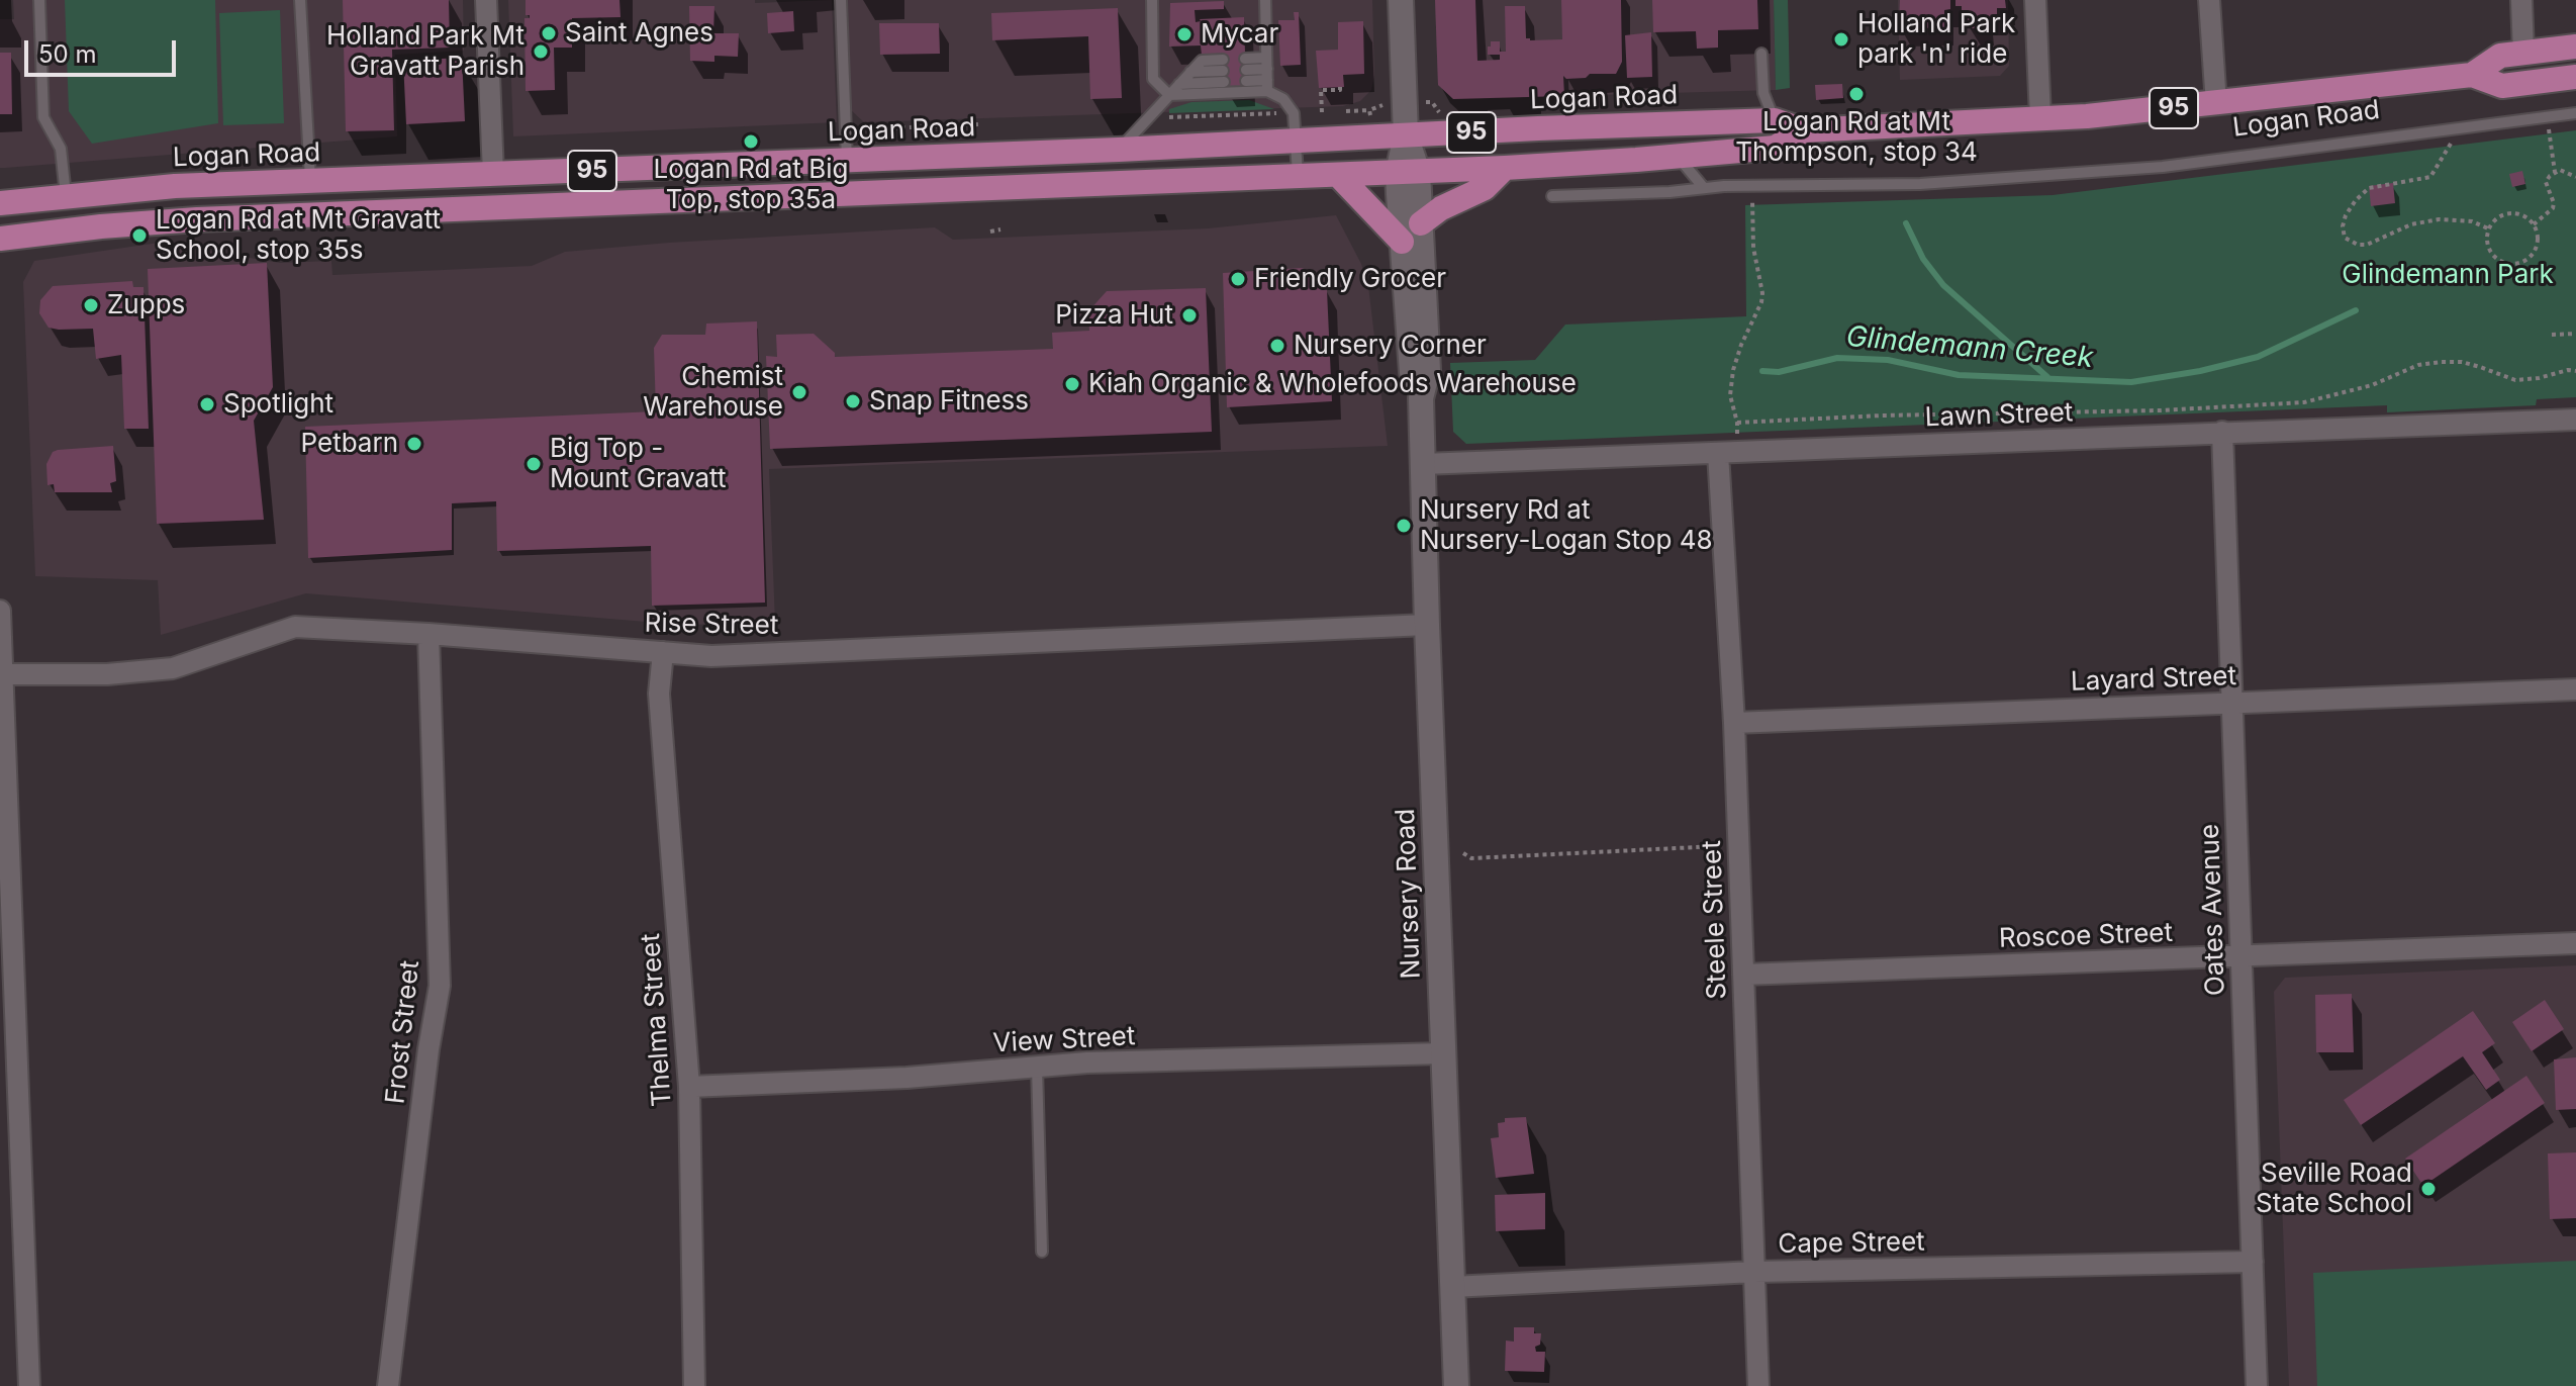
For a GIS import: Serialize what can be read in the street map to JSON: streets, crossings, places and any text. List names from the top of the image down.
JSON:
{
  "streets": {
    "main road": ["Logan Road", "95", "Nursery Road"],
    "street": [
      "Lawn Street",
      "Rise Street",
      "Layard Street",
      "Oates Avenue",
      "Steele Street",
      "Roscoe Street",
      "Thelma Street",
      "Frost Street",
      "View Street",
      "Cape Street"
    ]
  },
  "crossings": [
    ["Logan Road", "Nursery Road"],
    ["Lawn Street", "Nursery Road"],
    ["Lawn Street", "Oates Avenue"],
    ["Lawn Street", "Steele Street"],
    ["Rise Street", "Nursery Road"],
    ["Rise Street", "Thelma Street"],
    ["Rise Street", "Frost Street"],
    ["Layard Street", "Oates Avenue"],
    ["Layard Street", "Steele Street"],
    ["Nursery Road", "View Street"],
    ["Nursery Road", "Cape Street"],
    ["Oates Avenue", "Roscoe Street"],
    ["Oates Avenue", "Cape Street"],
    ["Steele Street", "Roscoe Street"],
    ["Steele Street", "Cape Street"],
    ["Thelma Street", "View Street"]
  ],
  "water": ["Glindemann Creek"],
  "parks": ["Glindemann Park"],
  "places": [
    "Saint Agnes",
    "Mycar",
    "Holland Park park 'n' ride",
    "Holland Park Mt Gravatt Parish",
    "Logan Rd at Mt Thompson, stop 34",
    "Logan Rd at Big Top, stop 35a",
    "Logan Rd at Mt Gravatt School, stop 35s",
    "Friendly Grocer",
    "Zupps",
    "Pizza Hut",
    "Nursery Corner",
    "Kiah Organic & Wholefoods Warehouse",
    "Chemist Warehouse",
    "Snap Fitness",
    "Spotlight",
    "Petbarn",
    "Big Top - Mount Gravatt",
    "Nursery Rd at Nursery-Logan Stop 48",
    "Seville Road State School"
  ],
  "scale_bar": "50 m"
}
